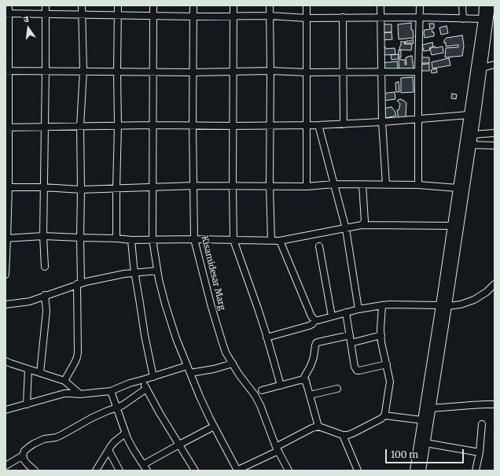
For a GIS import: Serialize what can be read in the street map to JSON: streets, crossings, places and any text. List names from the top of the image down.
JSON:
{
  "streets": {
    "street": ["Kisamidesar Marg"]
  },
  "scale_bar": "100 m",
  "north": "top"
}
